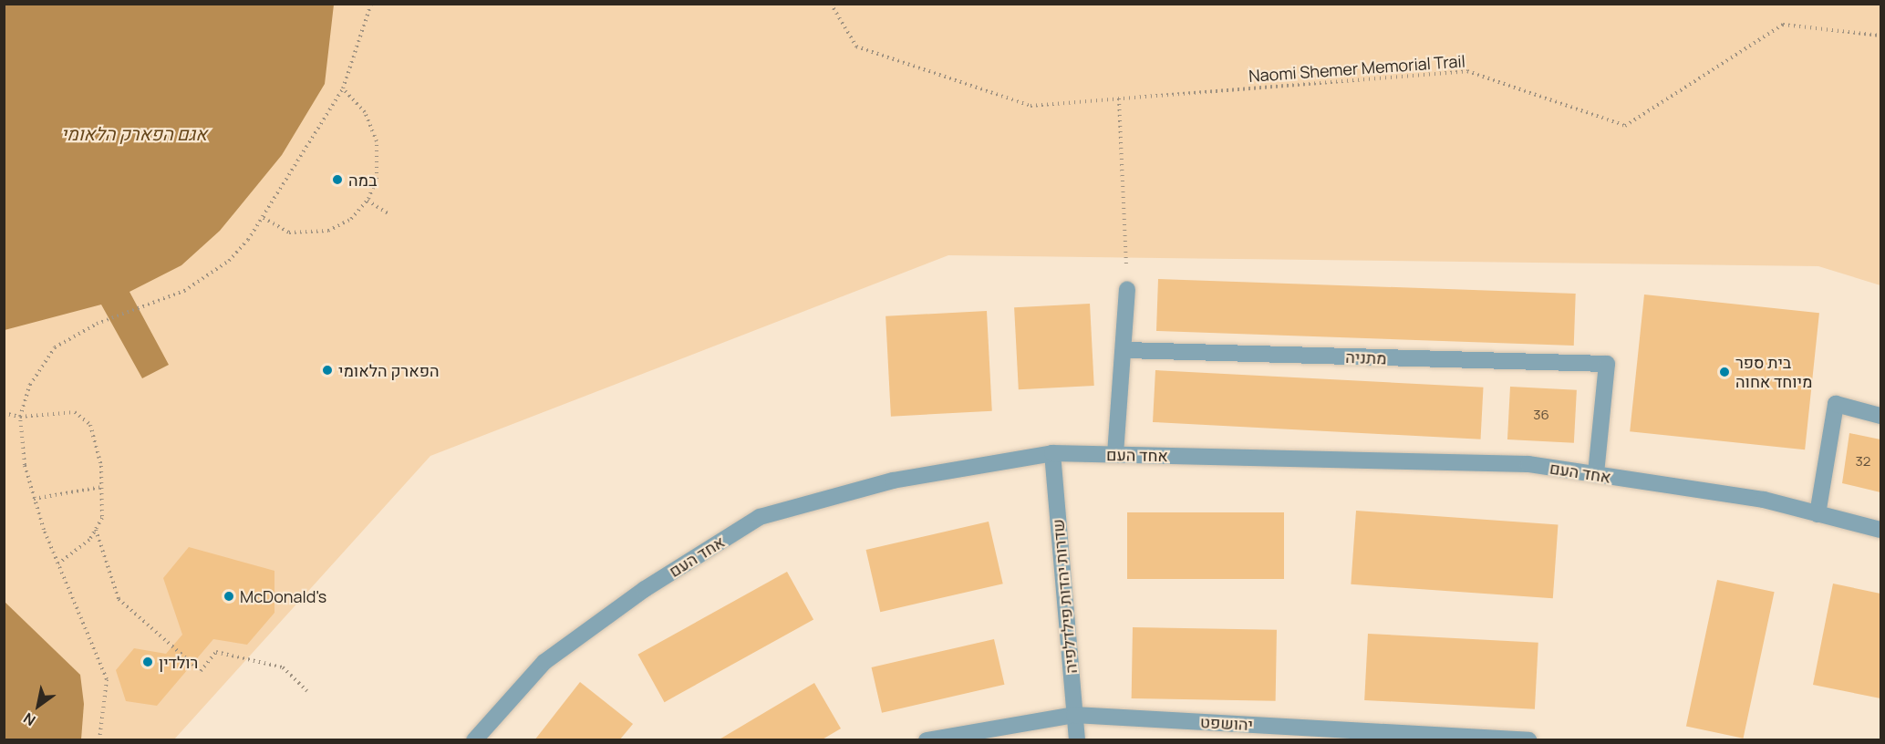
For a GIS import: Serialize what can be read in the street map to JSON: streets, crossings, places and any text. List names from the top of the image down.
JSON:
{
  "streets": {
    "street": [
      "מתניה",
      "אחד העם",
      "שדרות יהדות פילדלפיה",
      "יהושפט"
    ],
    "path": ["Naomi Shemer Memorial Trail"]
  },
  "crossings": [
    ["מתניה", "אחד העם"],
    ["אחד העם", "שדרות יהדות פילדלפיה"],
    ["שדרות יהדות פילדלפיה", "יהושפט"]
  ],
  "water": ["אגם הפארק הלאומי"],
  "places": [
    "במה",
    "הפארק הלאומי",
    "בית ספר מיוחד אחוה",
    "McDonald's",
    "רולדין"
  ],
  "house_numbers": ["36", "32"],
  "north": "bottom left"
}
